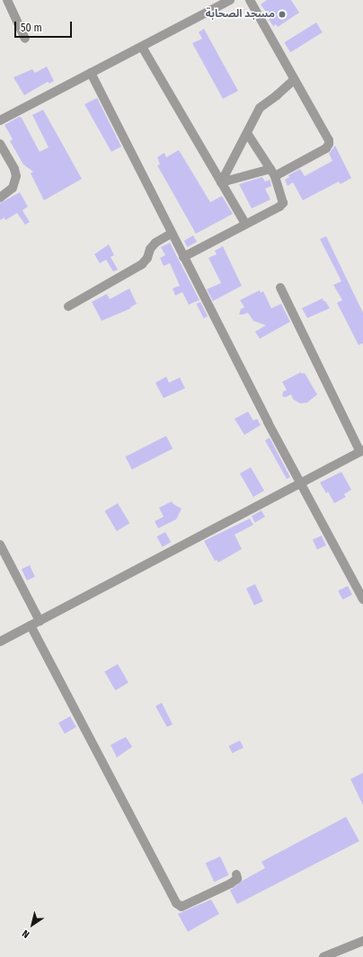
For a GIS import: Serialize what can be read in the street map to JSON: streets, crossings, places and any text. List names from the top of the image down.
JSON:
{
  "places": ["مسجد الصحابة"],
  "scale_bar": "50 m",
  "north": "bottom left"
}
